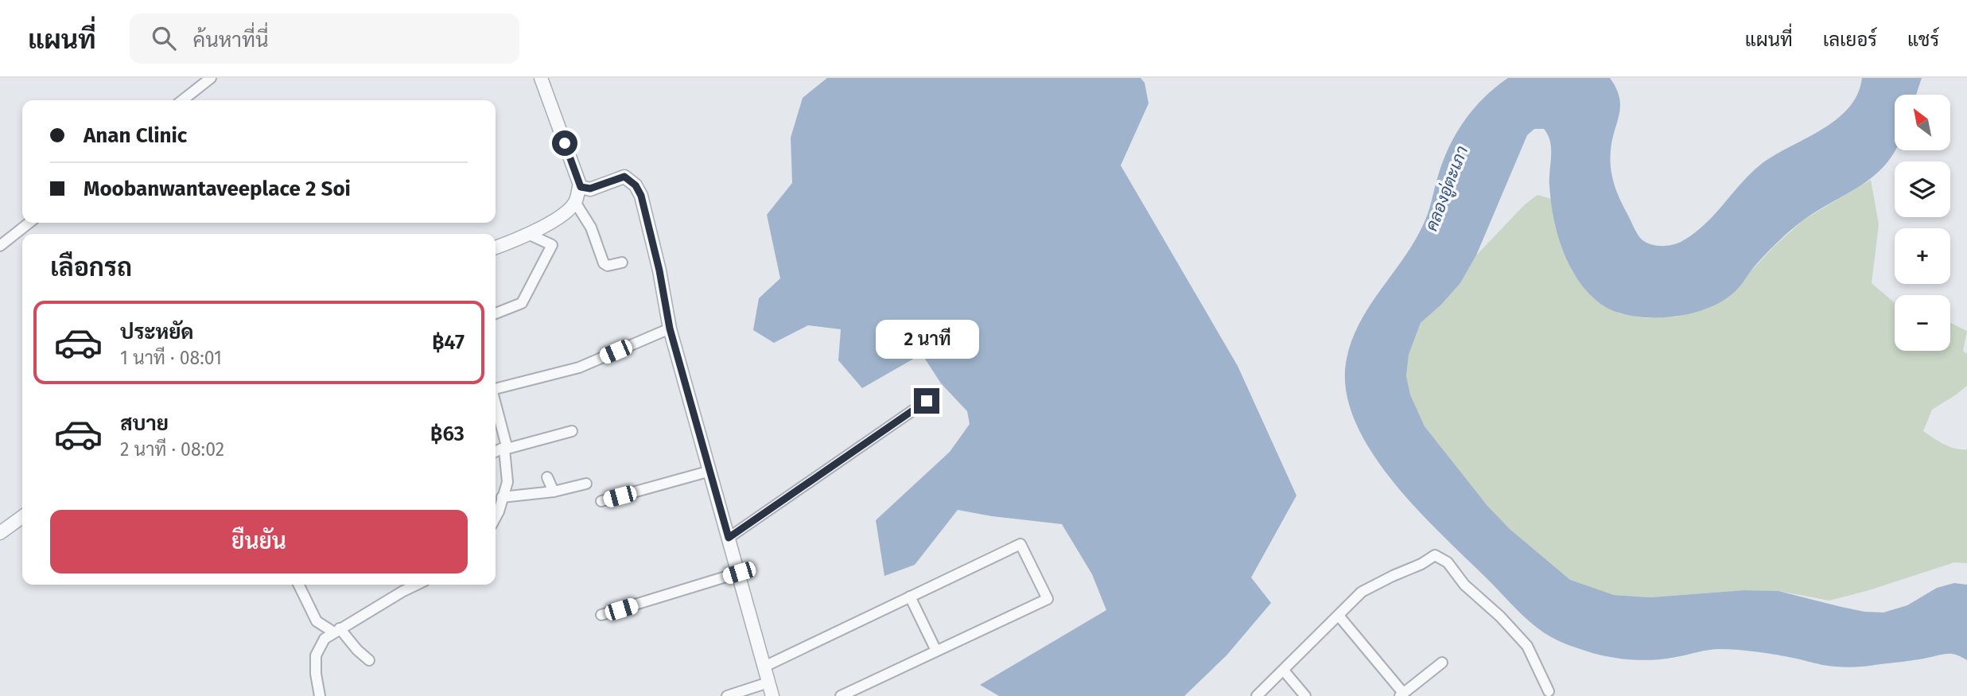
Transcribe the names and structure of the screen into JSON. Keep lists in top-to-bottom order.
{
  "water": ["คลองอู่ตะเภา"],
  "north": "top left",
  "page": {
    "header": "แผนที่",
    "search": "ค้นหาที่นี่",
    "nav": ["แผนที่", "เลเยอร์", "แชร์"],
    "map_buttons": ["+", "−"],
    "banner": ["Anan Clinic", "Moobanwantaveeplace 2 Soi"],
    "heading": "เลือกรถ",
    "list": [
      {
        "name": "ประหยัด",
        "note": "1 นาที · 08:01",
        "value": "฿47"
      },
      {
        "name": "สบาย",
        "note": "2 นาที · 08:02",
        "value": "฿63"
      }
    ],
    "bubble": "2 นาที",
    "buttons": "ยืนยัน"
  }
}
